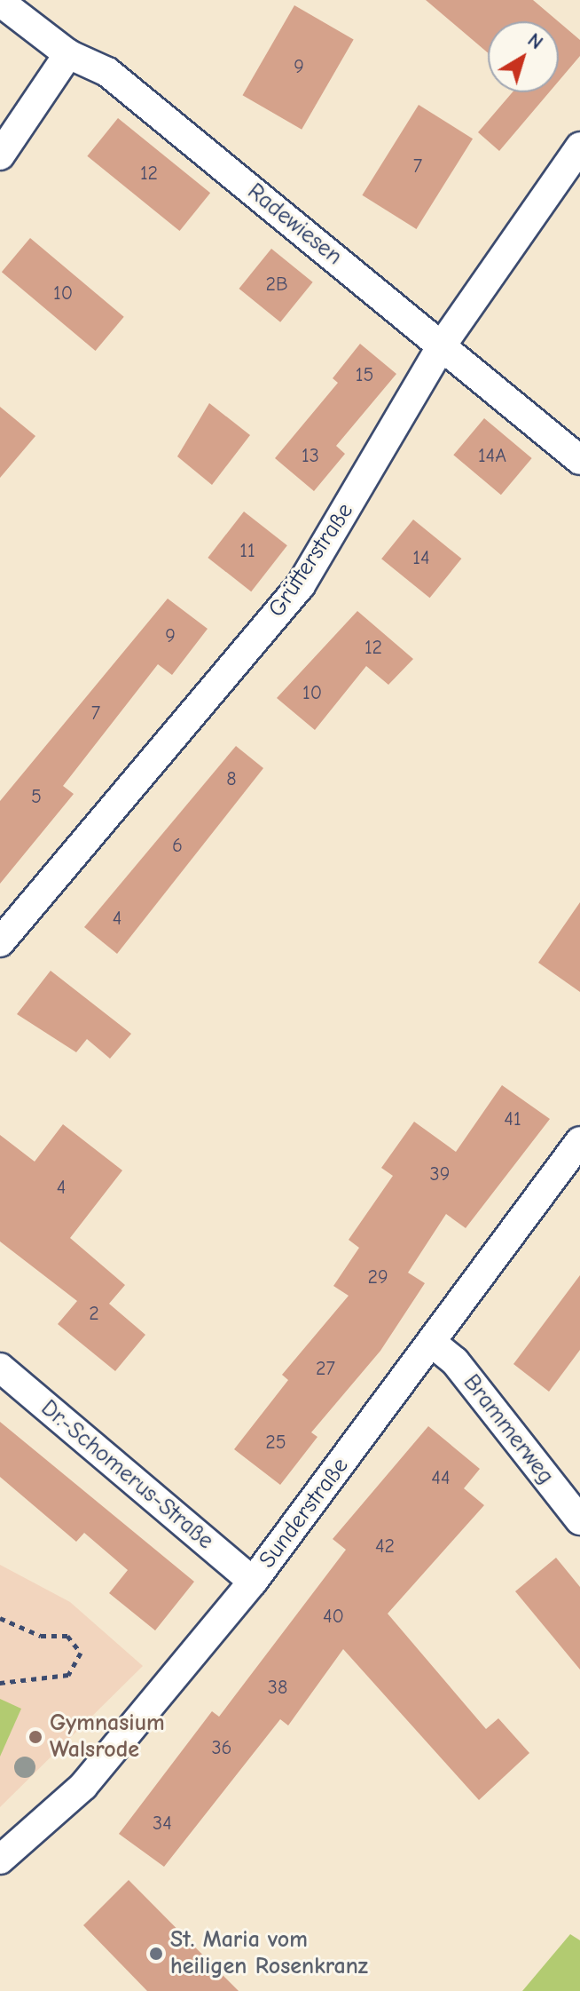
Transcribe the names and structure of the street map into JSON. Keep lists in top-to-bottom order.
{
  "streets": {
    "street": [
      "Radewiesen",
      "Grütterstraße",
      "Brammerweg",
      "Dr.-Schomerus-Straße",
      "Sunderstraße"
    ]
  },
  "crossings": [
    ["Radewiesen", "Grütterstraße"],
    ["Brammerweg", "Sunderstraße"],
    ["Dr.-Schomerus-Straße", "Sunderstraße"]
  ],
  "places": ["Gymnasium Walsrode", "St. Maria vom heiligen Rosenkranz"],
  "house_numbers": [
    "9",
    "7",
    "12",
    "2B",
    "10",
    "15",
    "13",
    "14A",
    "11",
    "14",
    "9",
    "12",
    "10",
    "7",
    "8",
    "5",
    "6",
    "4",
    "41",
    "39",
    "4",
    "29",
    "2",
    "27",
    "25",
    "44",
    "42",
    "40",
    "38",
    "36",
    "34"
  ],
  "north": "top right"
}
